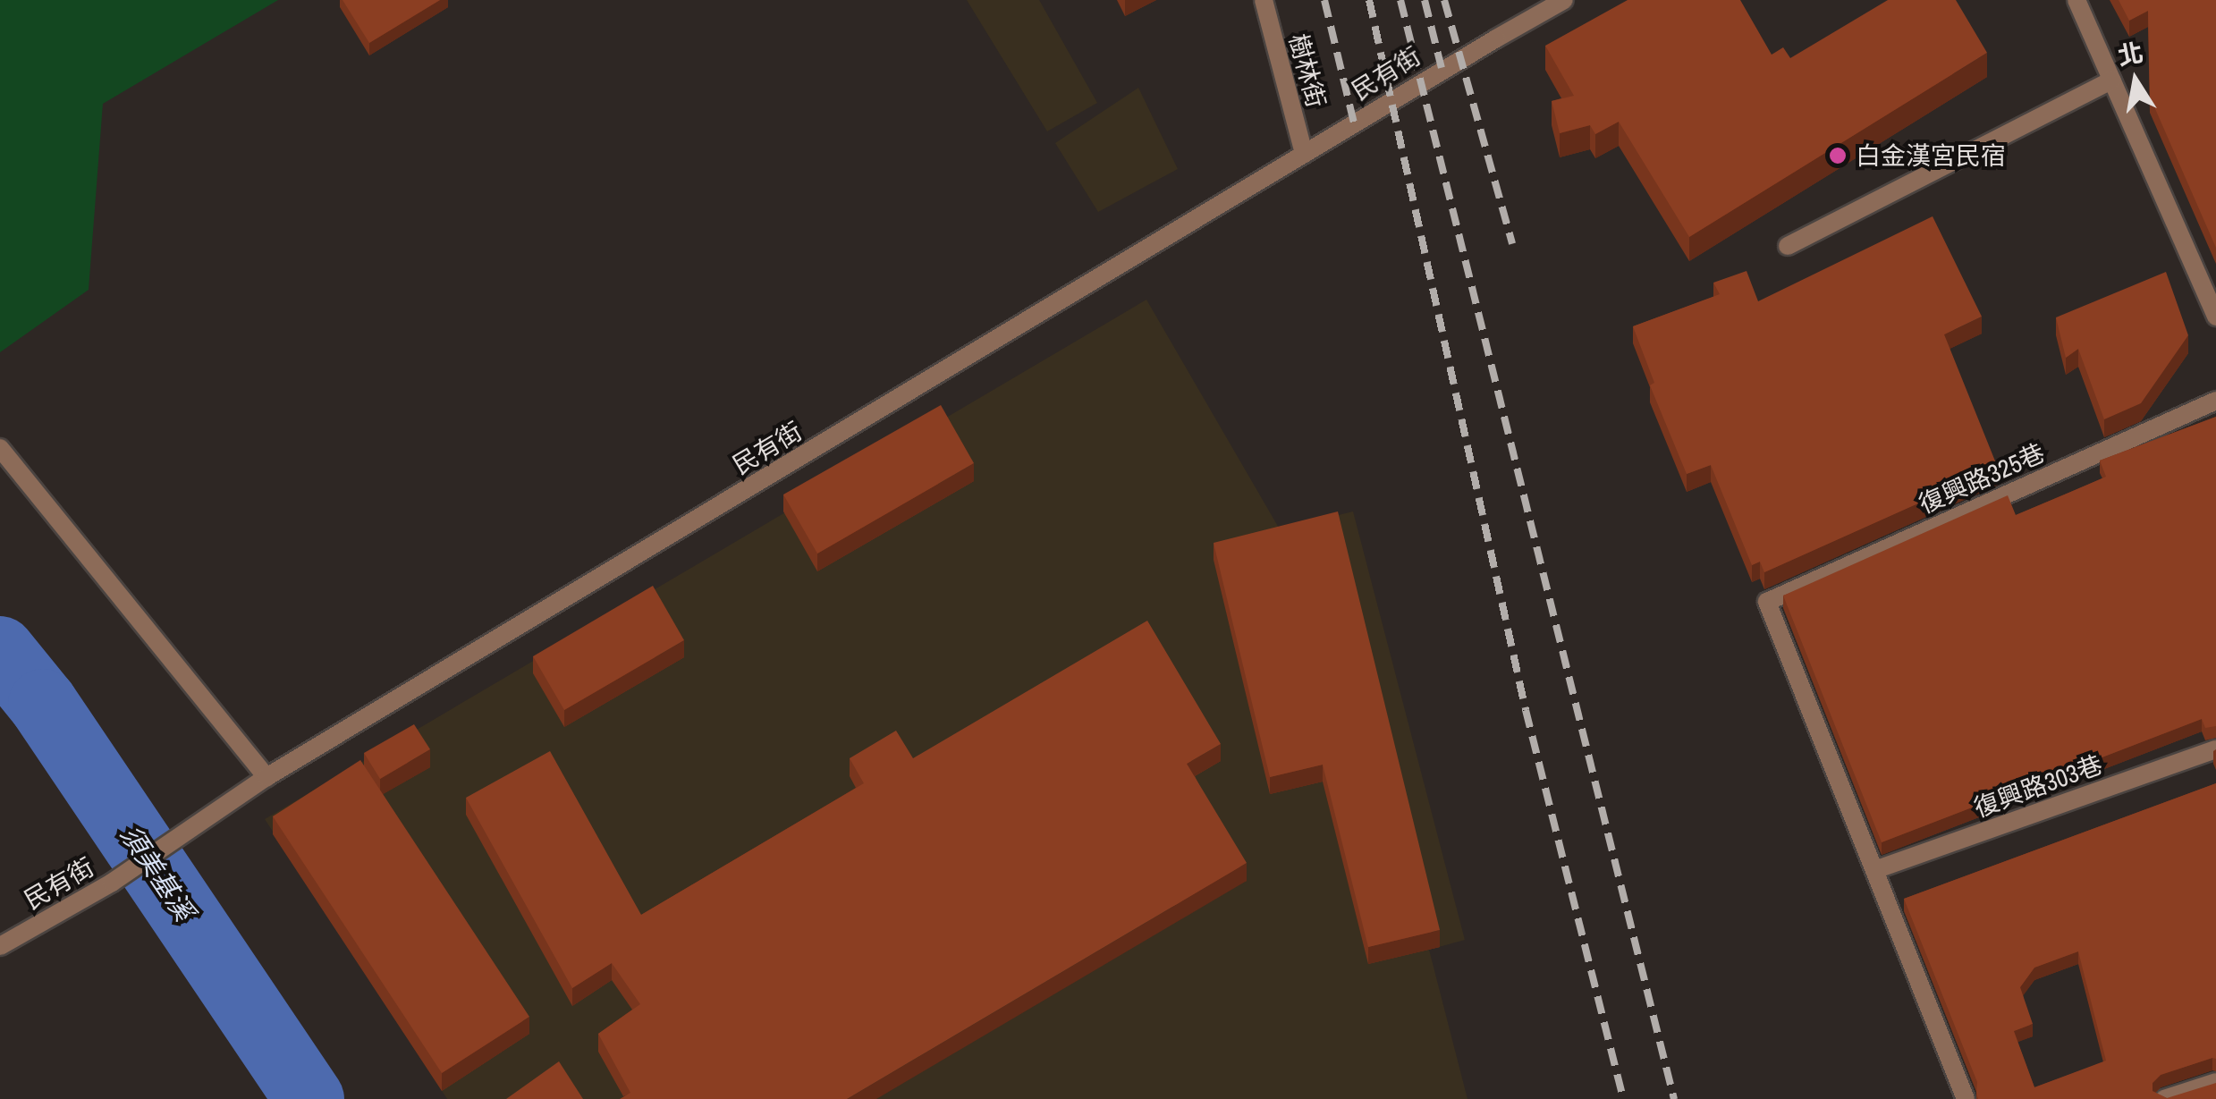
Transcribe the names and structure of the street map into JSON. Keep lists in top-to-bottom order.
{
  "streets": {
    "street": [
      "樹林街",
      "民有街",
      "復興路325巷",
      "復興路303巷"
    ]
  },
  "crossings": [
    ["樹林街", "民有街"],
    ["復興路325巷", "復興路303巷"]
  ],
  "water": ["須美基溪"],
  "places": ["白金漢宮民宿"],
  "north": "top"
}
